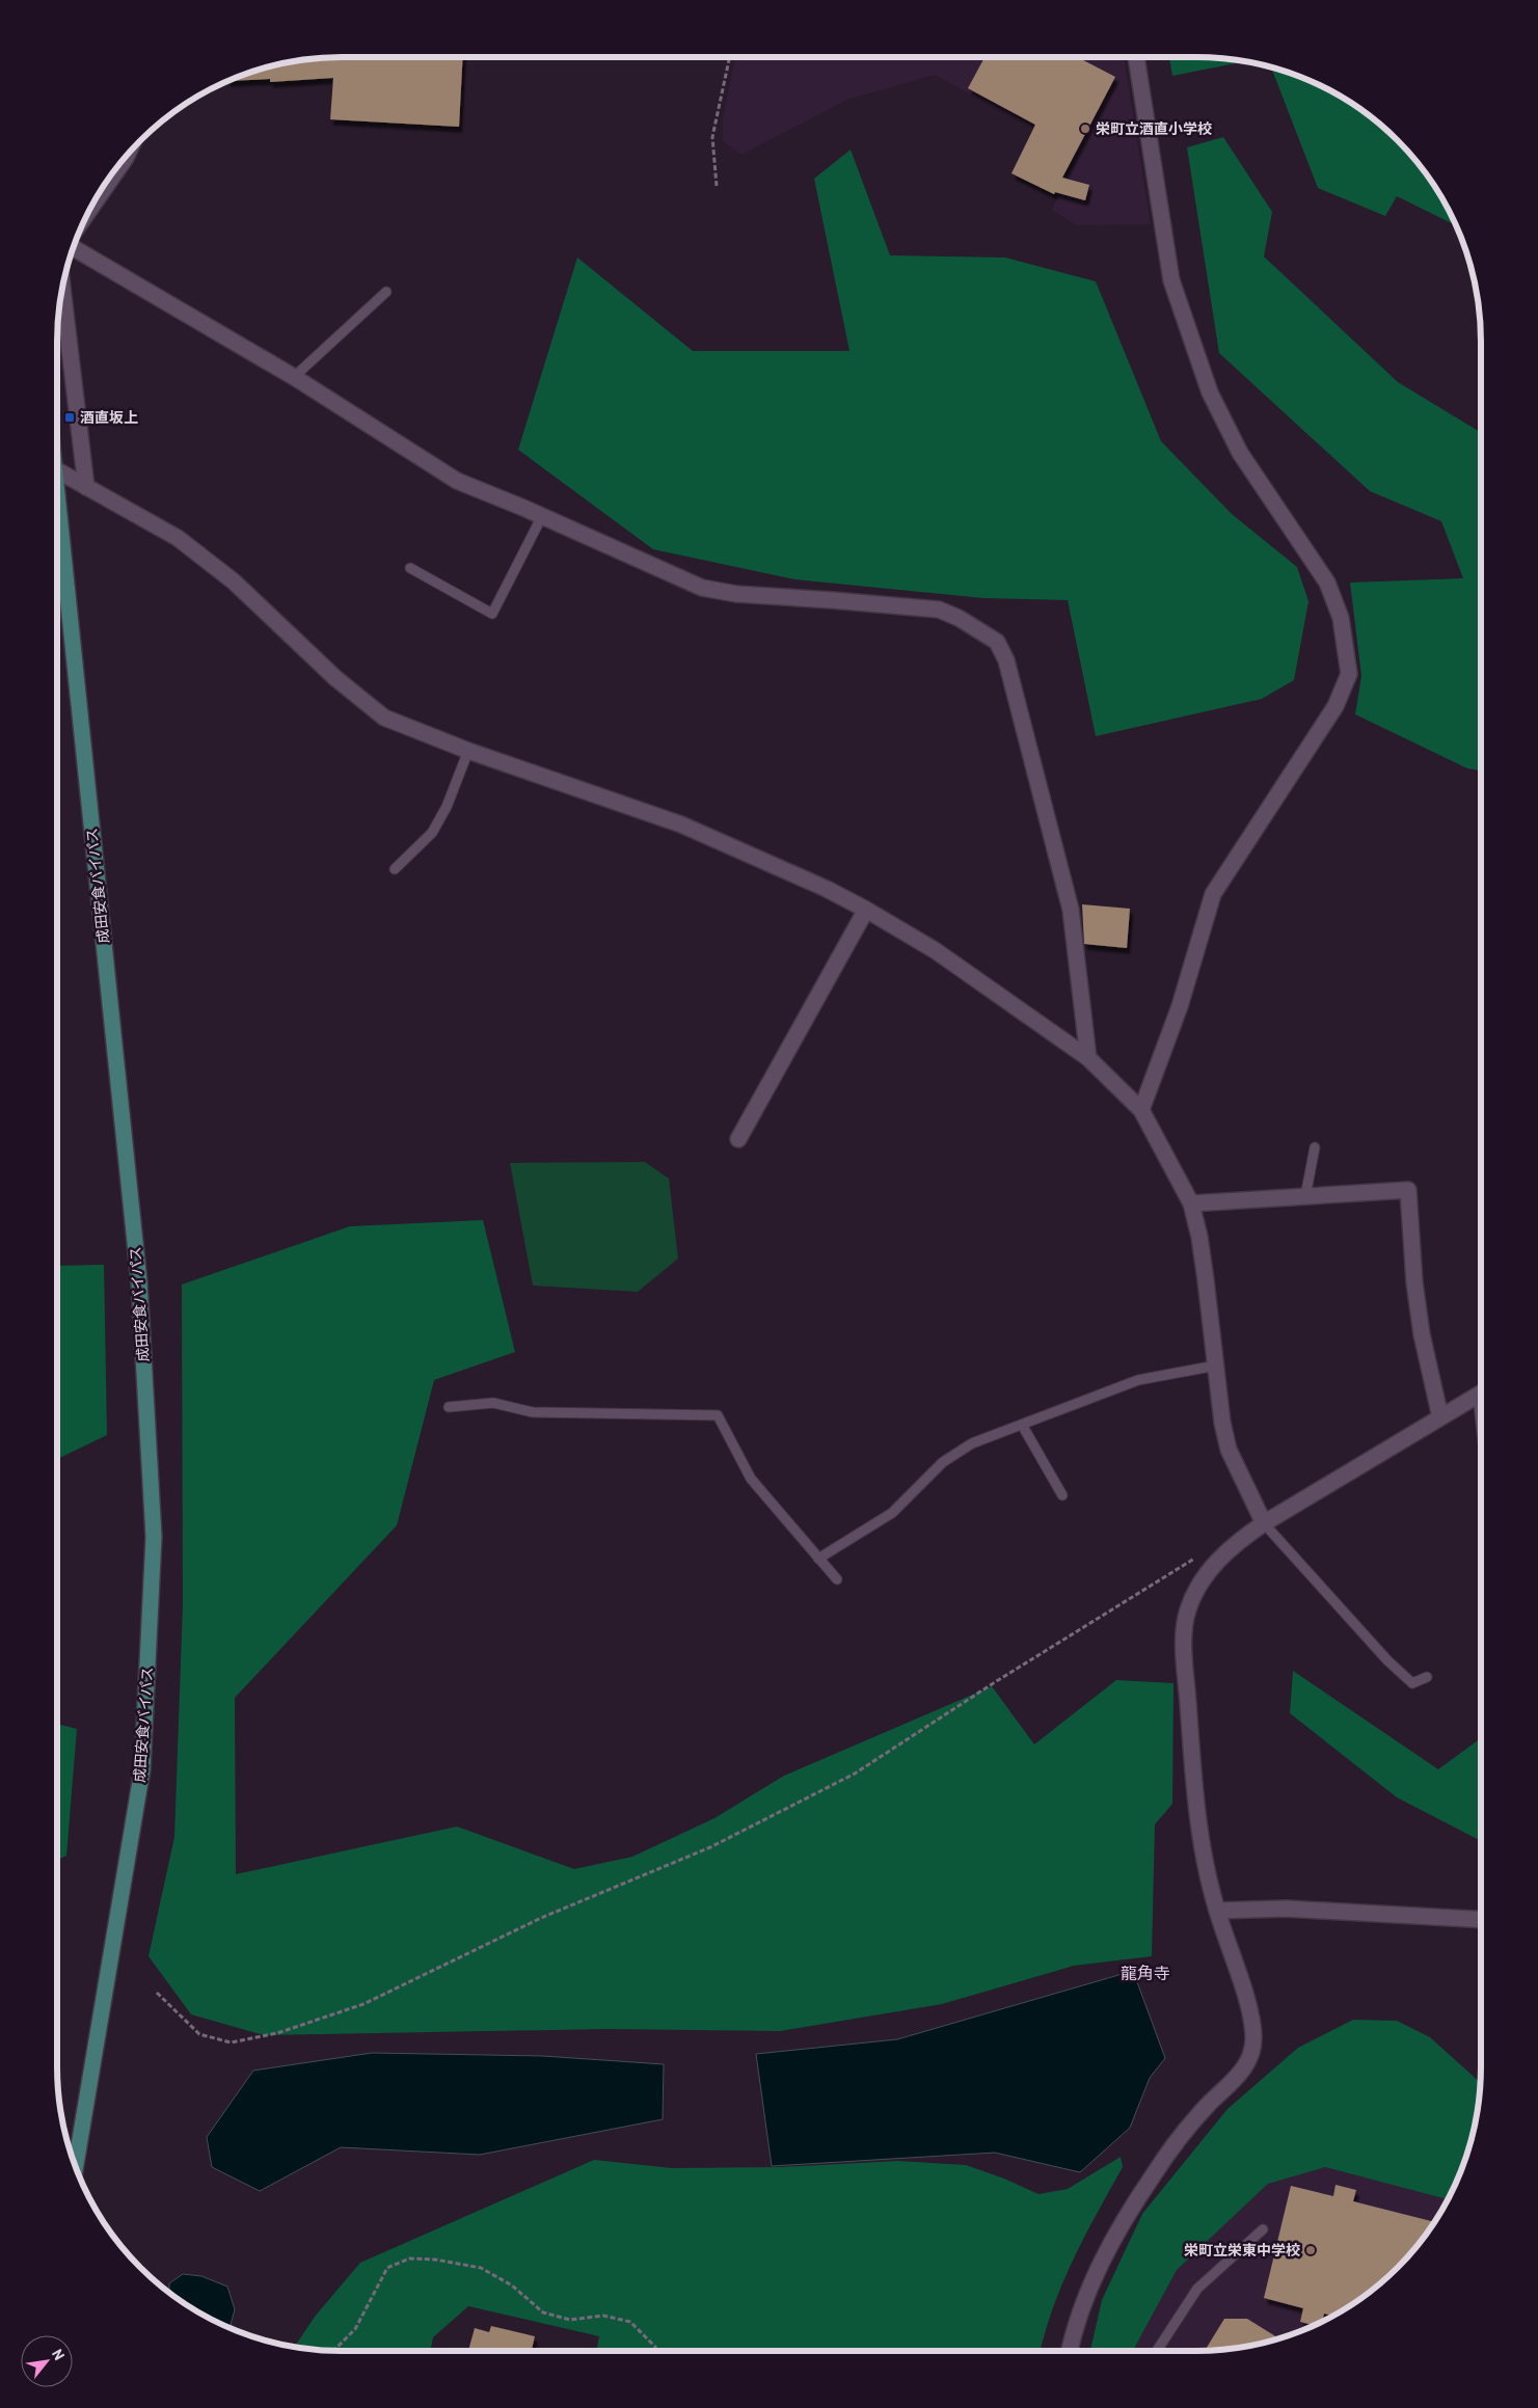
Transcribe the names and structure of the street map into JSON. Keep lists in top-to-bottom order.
{
  "streets": {
    "main road": ["成田安食バイパス"]
  },
  "districts": ["龍角寺"],
  "places": {
    "other": ["栄町立酒直小学校", "栄町立栄東中学校"],
    "transit": ["酒直坂上"]
  },
  "north": "top right"
}
